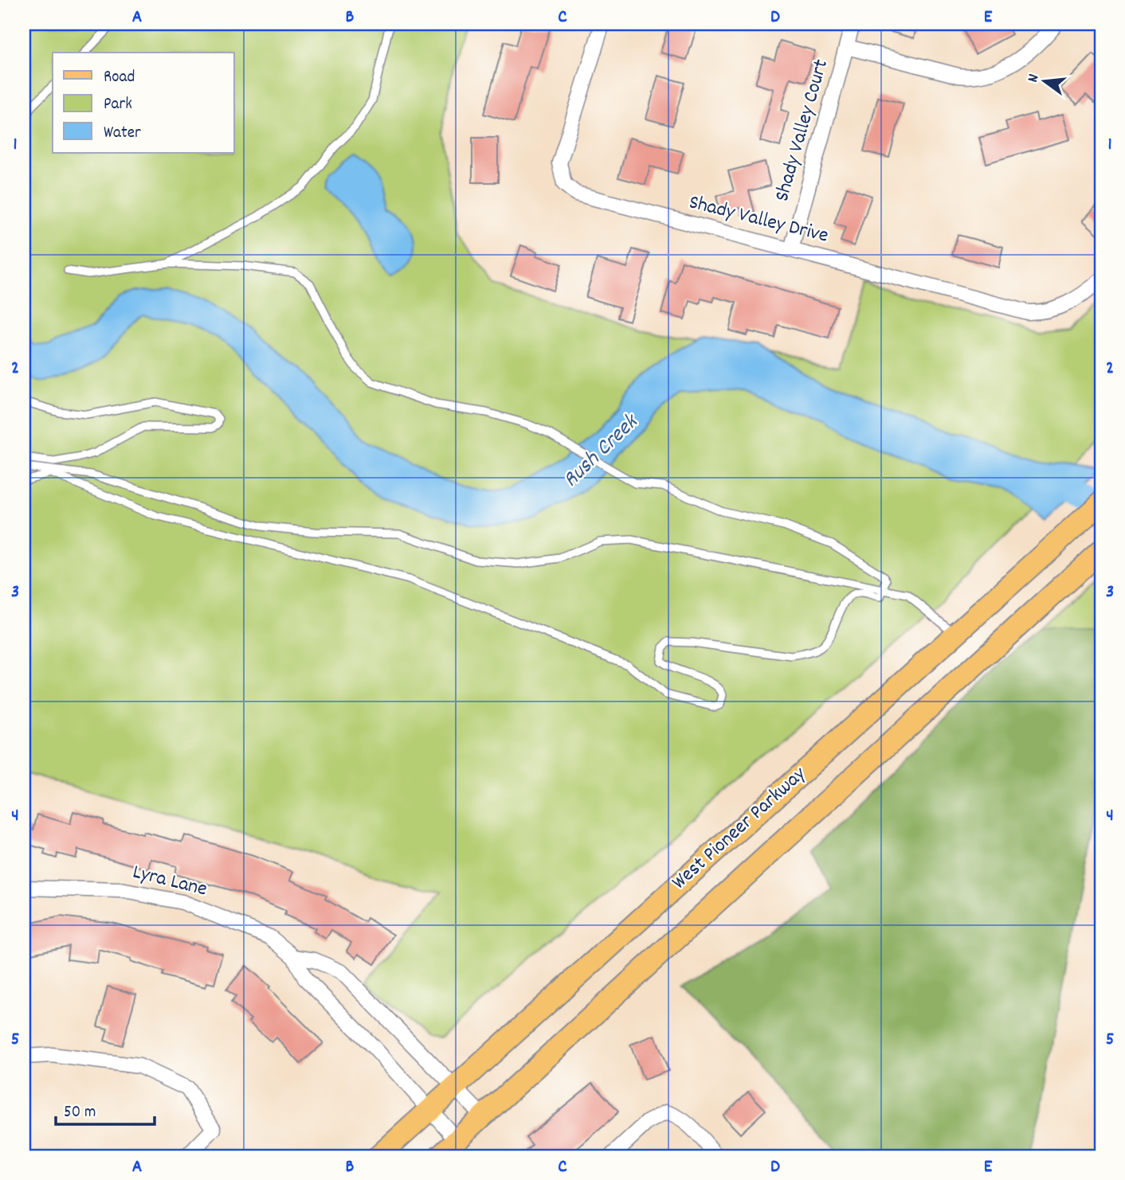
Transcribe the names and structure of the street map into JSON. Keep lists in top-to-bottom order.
{
  "streets": {
    "main road": ["West Pioneer Parkway"],
    "street": ["Shady Valley Court", "Shady Valley Drive", "Lyra Lane"]
  },
  "crossings": [
    ["Shady Valley Court", "Shady Valley Drive"],
    ["West Pioneer Parkway", "Lyra Lane"]
  ],
  "water": ["Rush Creek"],
  "legend": ["Road", "Park", "Water"],
  "scale_bar": "50 m",
  "north": "left",
  "grid": {
    "columns": [
      "A",
      "B",
      "C",
      "D",
      "E"
    ],
    "rows": [
      "1",
      "2",
      "3",
      "4",
      "5"
    ]
  }
}
